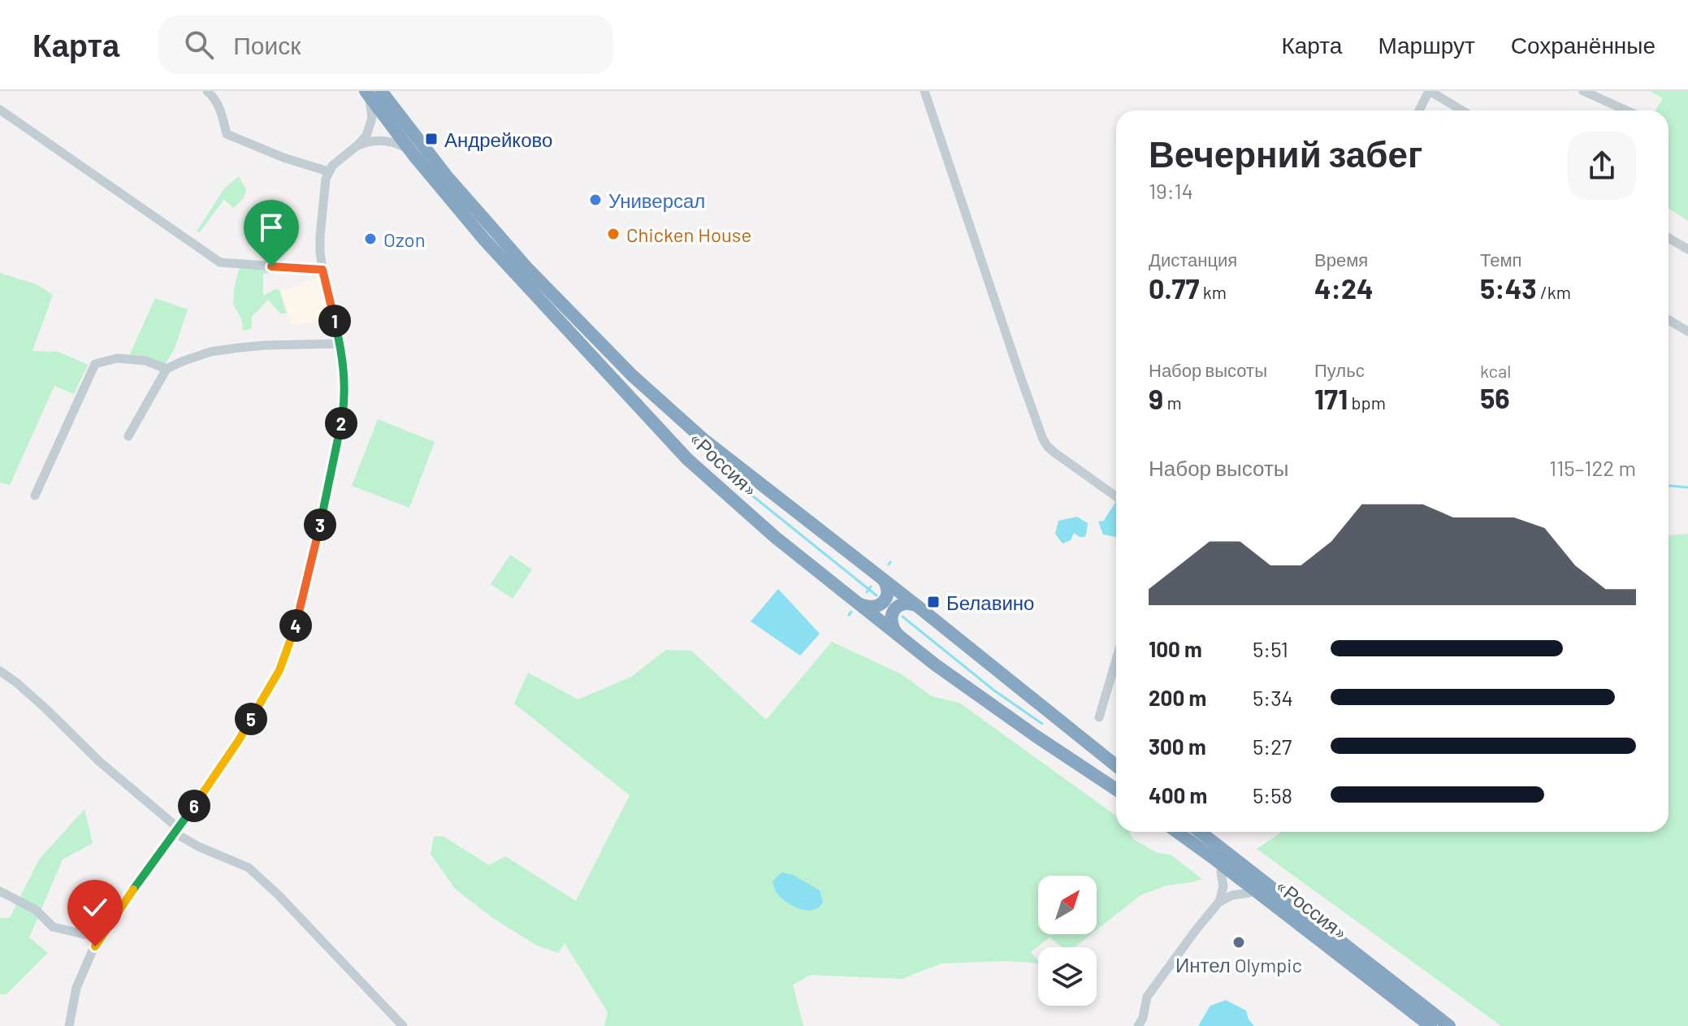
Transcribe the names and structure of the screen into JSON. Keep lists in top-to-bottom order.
{
  "streets": {
    "highway": ["«Россия»"]
  },
  "places": {
    "transit": ["Андрейково", "Белавино"],
    "other": [
      "Универсал",
      "Chicken House",
      "Ozon",
      "Интел Olympic"
    ]
  },
  "north": "top right",
  "page": {
    "header": "Карта",
    "search": "Поиск",
    "nav": ["Карта", "Маршрут", "Сохранённые"],
    "heading": ["Вечерний забег", "19:14"],
    "stats": [
      ["Дистанция", "0.77 km"],
      ["Время", "4:24"],
      ["Темп", "5:43 /km"],
      ["Набор высоты", "9 m"],
      ["Пульс", "171 bpm"],
      ["kcal", "56"]
    ],
    "pins": [
      "1",
      "2",
      "3",
      "4",
      "5",
      "6"
    ],
    "chart": ["Набор высоты", "115–122 m"],
    "list": [
      {
        "name": "100 m",
        "note": "5:51"
      },
      {
        "name": "200 m",
        "note": "5:34"
      },
      {
        "name": "300 m",
        "note": "5:27"
      },
      {
        "name": "400 m",
        "note": "5:58"
      }
    ]
  }
}
